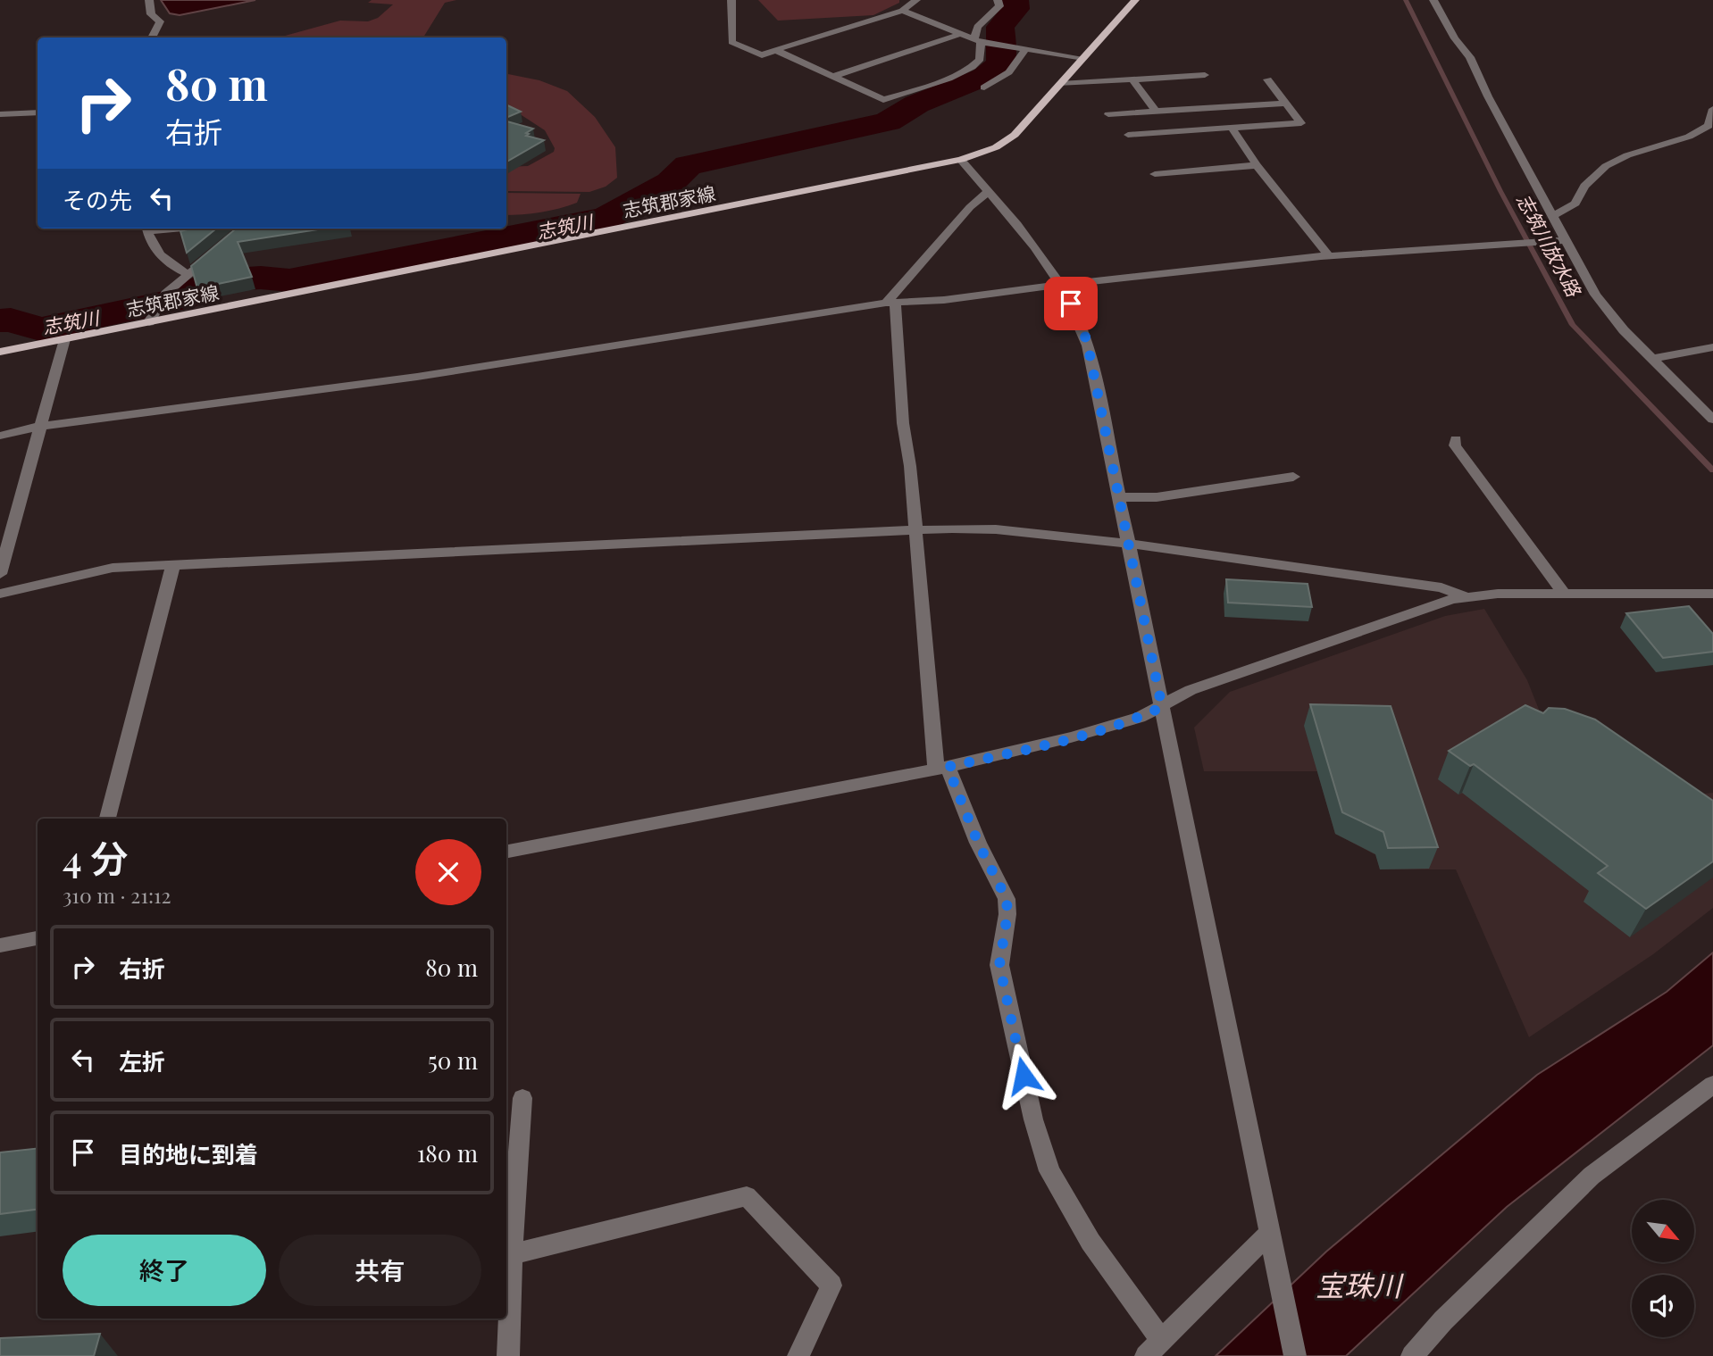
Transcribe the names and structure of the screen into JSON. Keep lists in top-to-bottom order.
{
  "streets": {
    "main road": ["志筑郡家線"]
  },
  "water": ["志筑川", "志筑川放水路", "宝珠川"],
  "north": "bottom right",
  "page": {
    "turn": ["80 m", "右折"],
    "then": "その先",
    "heading": ["4 分", "310 m · 21:12"],
    "list": [
      {
        "name": "右折",
        "value": "80 m"
      },
      {
        "name": "左折",
        "value": "50 m"
      },
      {
        "name": "目的地に到着",
        "value": "180 m"
      }
    ],
    "buttons": ["終了", "共有"]
  }
}
